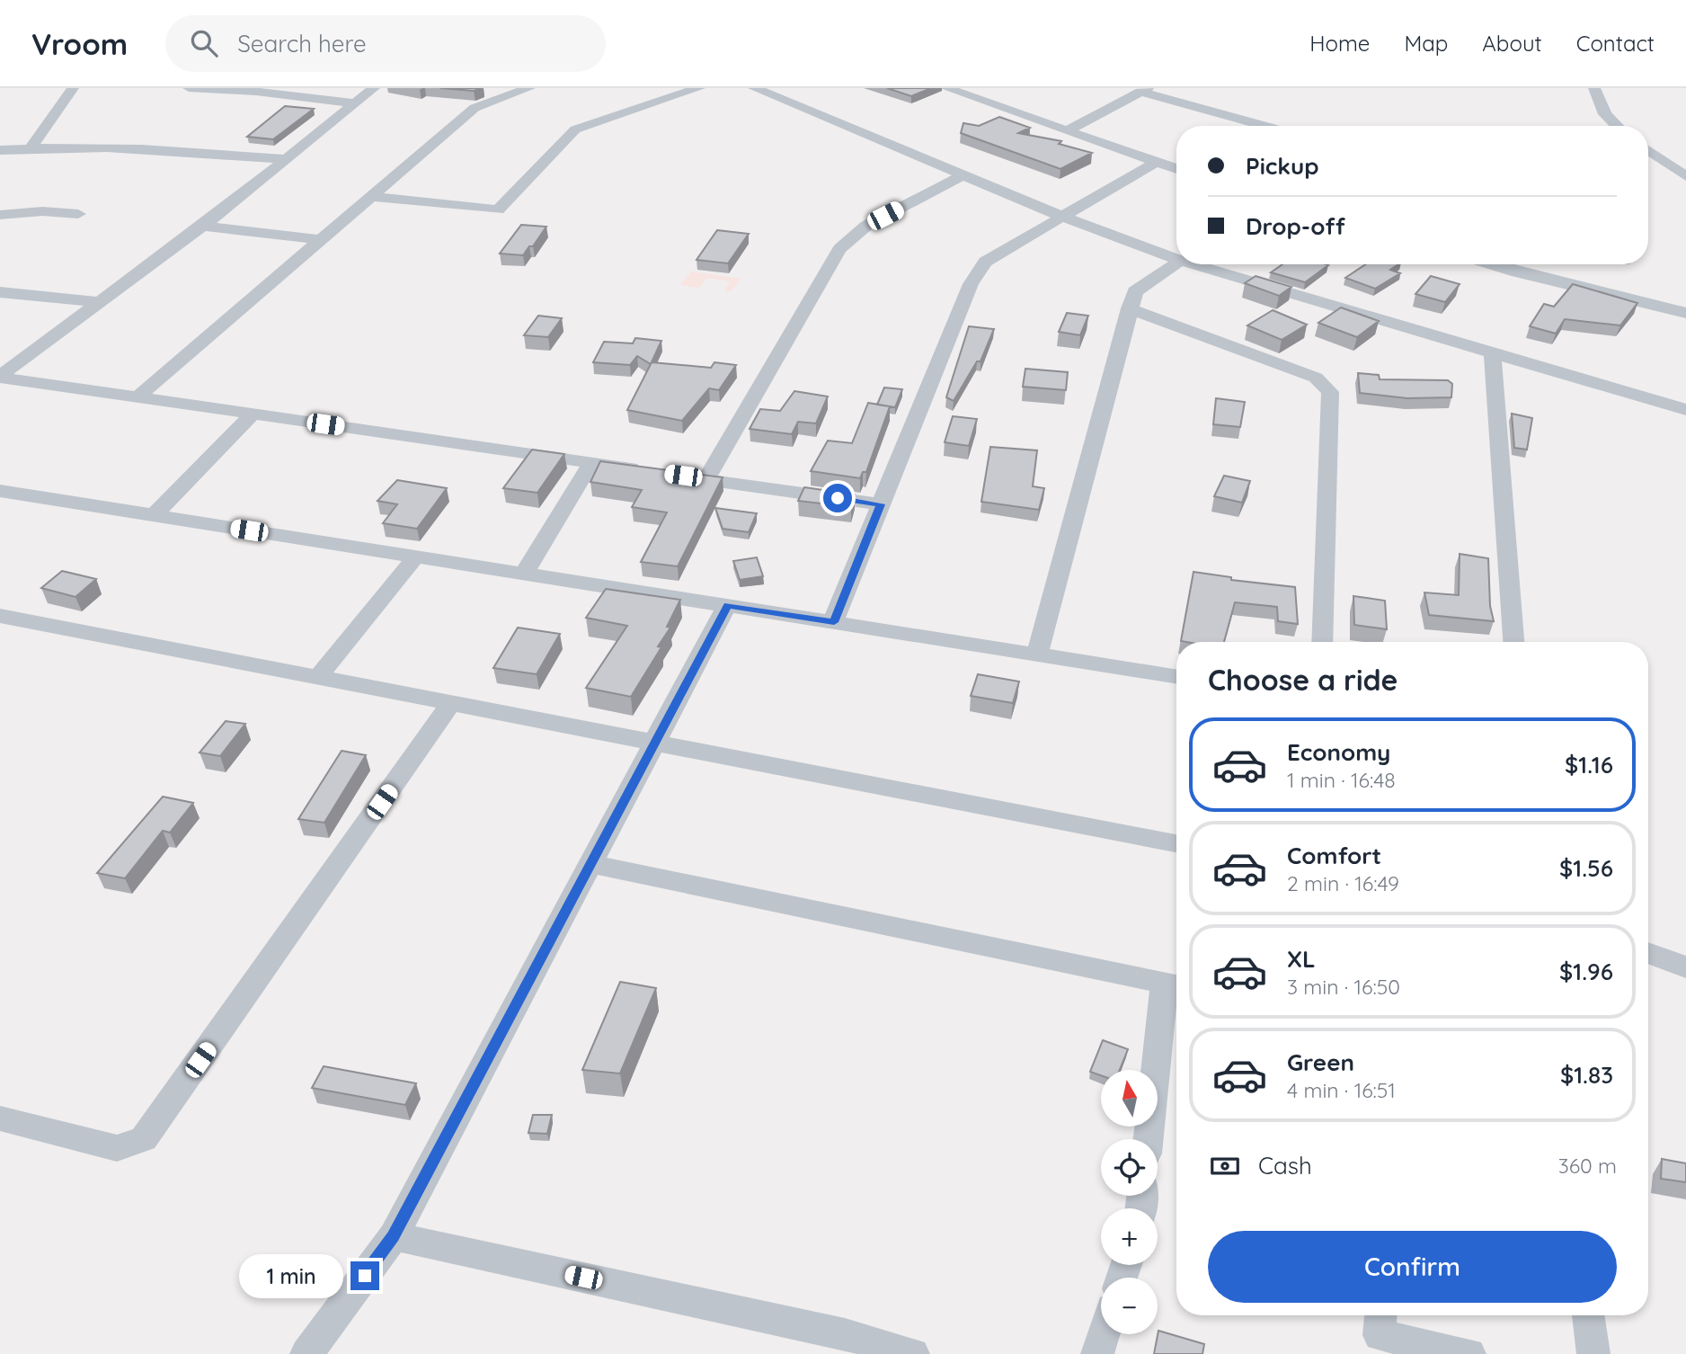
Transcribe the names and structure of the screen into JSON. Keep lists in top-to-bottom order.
{
  "north": "top",
  "page": {
    "header": "Vroom",
    "search": "Search here",
    "nav": [
      "Home",
      "Map",
      "About",
      "Contact"
    ],
    "banner": ["Pickup", "Drop-off"],
    "heading": "Choose a ride",
    "list": [
      {
        "name": "Economy",
        "note": "1 min · 16:48",
        "value": "$1.16"
      },
      {
        "name": "Comfort",
        "note": "2 min · 16:49",
        "value": "$1.56"
      },
      {
        "name": "XL",
        "note": "3 min · 16:50",
        "value": "$1.96"
      },
      {
        "name": "Green",
        "note": "4 min · 16:51",
        "value": "$1.83"
      }
    ],
    "map_buttons": ["+", "−"],
    "pay": ["Cash", "360 m"],
    "buttons": "Confirm",
    "bubble": "1 min"
  }
}
